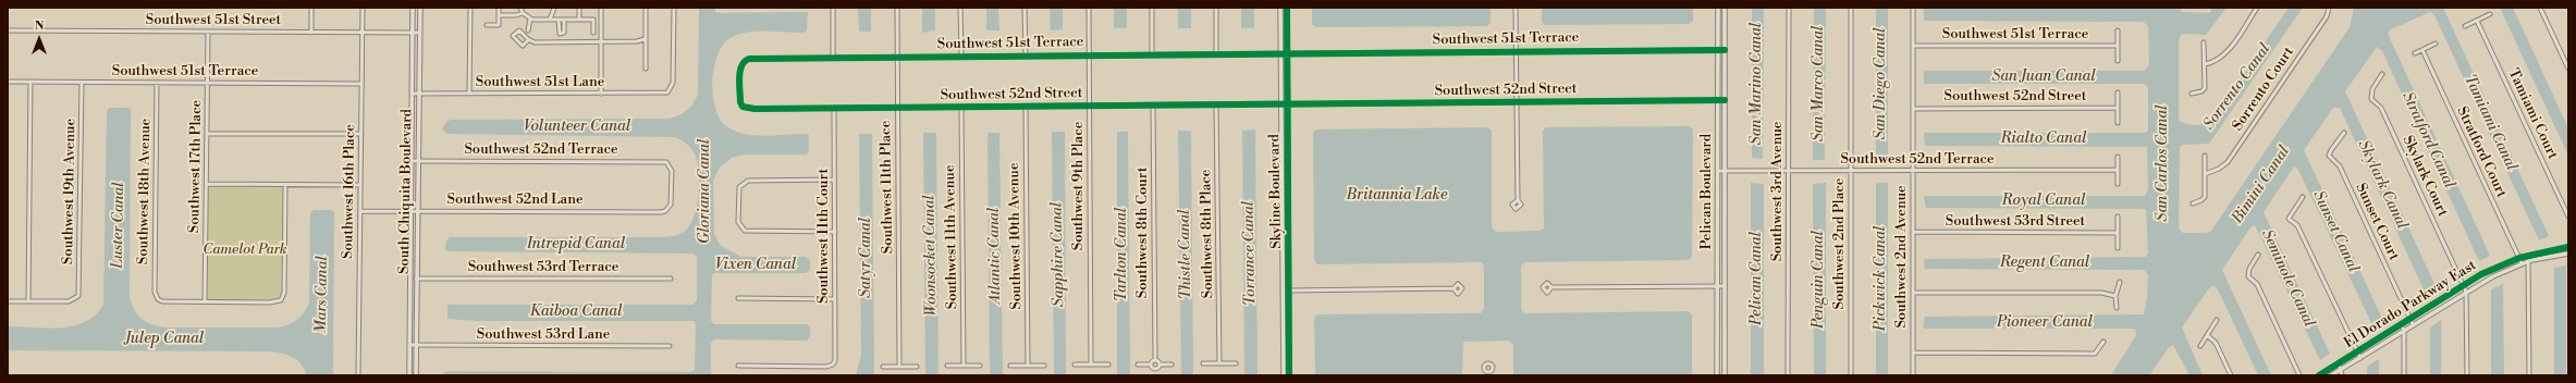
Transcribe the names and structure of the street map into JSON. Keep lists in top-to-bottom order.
{
  "streets": {
    "street": [
      "Southwest 51st Street",
      "Southwest 51st Terrace",
      "Southwest 51st Lane",
      "Sorrento Court",
      "Southwest 52nd Street",
      "Tamiami Court",
      "Southwest 52nd Terrace",
      "Stratford Court",
      "Southwest 17th Place",
      "Skylark Court",
      "Southwest 9th Place",
      "Southwest 11th Place",
      "Southwest 19th Avenue",
      "Southwest 18th Avenue",
      "Southwest 16th Place",
      "South Chiquita Boulevard",
      "Skyline Boulevard",
      "Pelican Boulevard",
      "Southwest 3rd Avenue",
      "Southwest 52nd Lane",
      "Southwest 53rd Street",
      "Sunset Court",
      "Southwest 8th Court",
      "Southwest 8th Place",
      "Southwest 11th Court",
      "Southwest 10th Avenue",
      "Southwest 11th Avenue",
      "Southwest 2nd Place",
      "Southwest 2nd Avenue",
      "Southwest 53rd Terrace",
      "El Dorado Parkway East",
      "Southwest 53rd Lane"
    ]
  },
  "crossings": [
    ["Southwest 51st Street", "Southwest 17th Place"],
    ["Southwest 51st Street", "Southwest 16th Place"],
    ["Southwest 51st Street", "South Chiquita Boulevard"],
    ["Southwest 51st Terrace", "Southwest 52nd Street"],
    ["Southwest 51st Terrace", "Southwest 17th Place"],
    ["Southwest 51st Terrace", "Southwest 9th Place"],
    ["Southwest 51st Terrace", "Southwest 11th Place"],
    ["Southwest 51st Terrace", "Southwest 19th Avenue"],
    ["Southwest 51st Terrace", "Southwest 18th Avenue"],
    ["Southwest 51st Terrace", "Southwest 16th Place"],
    ["Southwest 51st Terrace", "Skyline Boulevard"],
    ["Southwest 51st Terrace", "Pelican Boulevard"],
    ["Southwest 51st Terrace", "Southwest 2nd Avenue"],
    ["Southwest 51st Lane", "South Chiquita Boulevard"],
    ["Southwest 52nd Street", "Southwest 9th Place"],
    ["Southwest 52nd Street", "Southwest 11th Place"],
    ["Southwest 52nd Street", "Skyline Boulevard"],
    ["Southwest 52nd Street", "Pelican Boulevard"],
    ["Southwest 52nd Street", "Southwest 8th Court"],
    ["Southwest 52nd Street", "Southwest 8th Place"],
    ["Southwest 52nd Street", "Southwest 11th Court"],
    ["Southwest 52nd Street", "Southwest 10th Avenue"],
    ["Southwest 52nd Street", "Southwest 11th Avenue"],
    ["Southwest 52nd Street", "Southwest 2nd Avenue"],
    ["Southwest 52nd Terrace", "South Chiquita Boulevard"],
    ["Southwest 52nd Terrace", "Pelican Boulevard"],
    ["Southwest 52nd Terrace", "Southwest 3rd Avenue"],
    ["Southwest 52nd Terrace", "Southwest 52nd Lane"],
    ["Southwest 52nd Terrace", "Southwest 2nd Place"],
    ["Southwest 52nd Terrace", "Southwest 2nd Avenue"],
    ["Stratford Court", "El Dorado Parkway East"],
    ["Southwest 17th Place", "Southwest 18th Avenue"],
    ["Skylark Court", "El Dorado Parkway East"],
    ["Southwest 16th Place", "Southwest 52nd Lane"],
    ["South Chiquita Boulevard", "Southwest 52nd Lane"],
    ["South Chiquita Boulevard", "Southwest 53rd Terrace"],
    ["South Chiquita Boulevard", "Southwest 53rd Lane"],
    ["Southwest 53rd Street", "Southwest 2nd Avenue"],
    ["Sunset Court", "El Dorado Parkway East"]
  ],
  "water": [
    "San Juan Canal",
    "San Marino Canal",
    "San Marco Canal",
    "San Diego Canal",
    "Sorrento Canal",
    "Tamiami Canal",
    "Volunteer Canal",
    "Rialto Canal",
    "Stratford Canal",
    "San Carlos Canal",
    "Bimini Canal",
    "Skylark Canal",
    "Gloriana Canal",
    "Britannia Lake",
    "Royal Canal",
    "Luster Canal",
    "Sunset Canal",
    "Intrepid Canal",
    "Torrance Canal",
    "Sapphire Canal",
    "Tarlton Canal",
    "Thistle Canal",
    "Woonsocket Canal",
    "Atlantic Canal",
    "Satyr Canal",
    "Regent Canal",
    "Vixen Canal",
    "Pelican Canal",
    "Pickwick Canal",
    "Seminole Canal",
    "Penguin Canal",
    "Mars Canal",
    "Kaiboa Canal",
    "Pioneer Canal",
    "Julep Canal"
  ],
  "parks": ["Camelot Park"],
  "north": "top"
}
